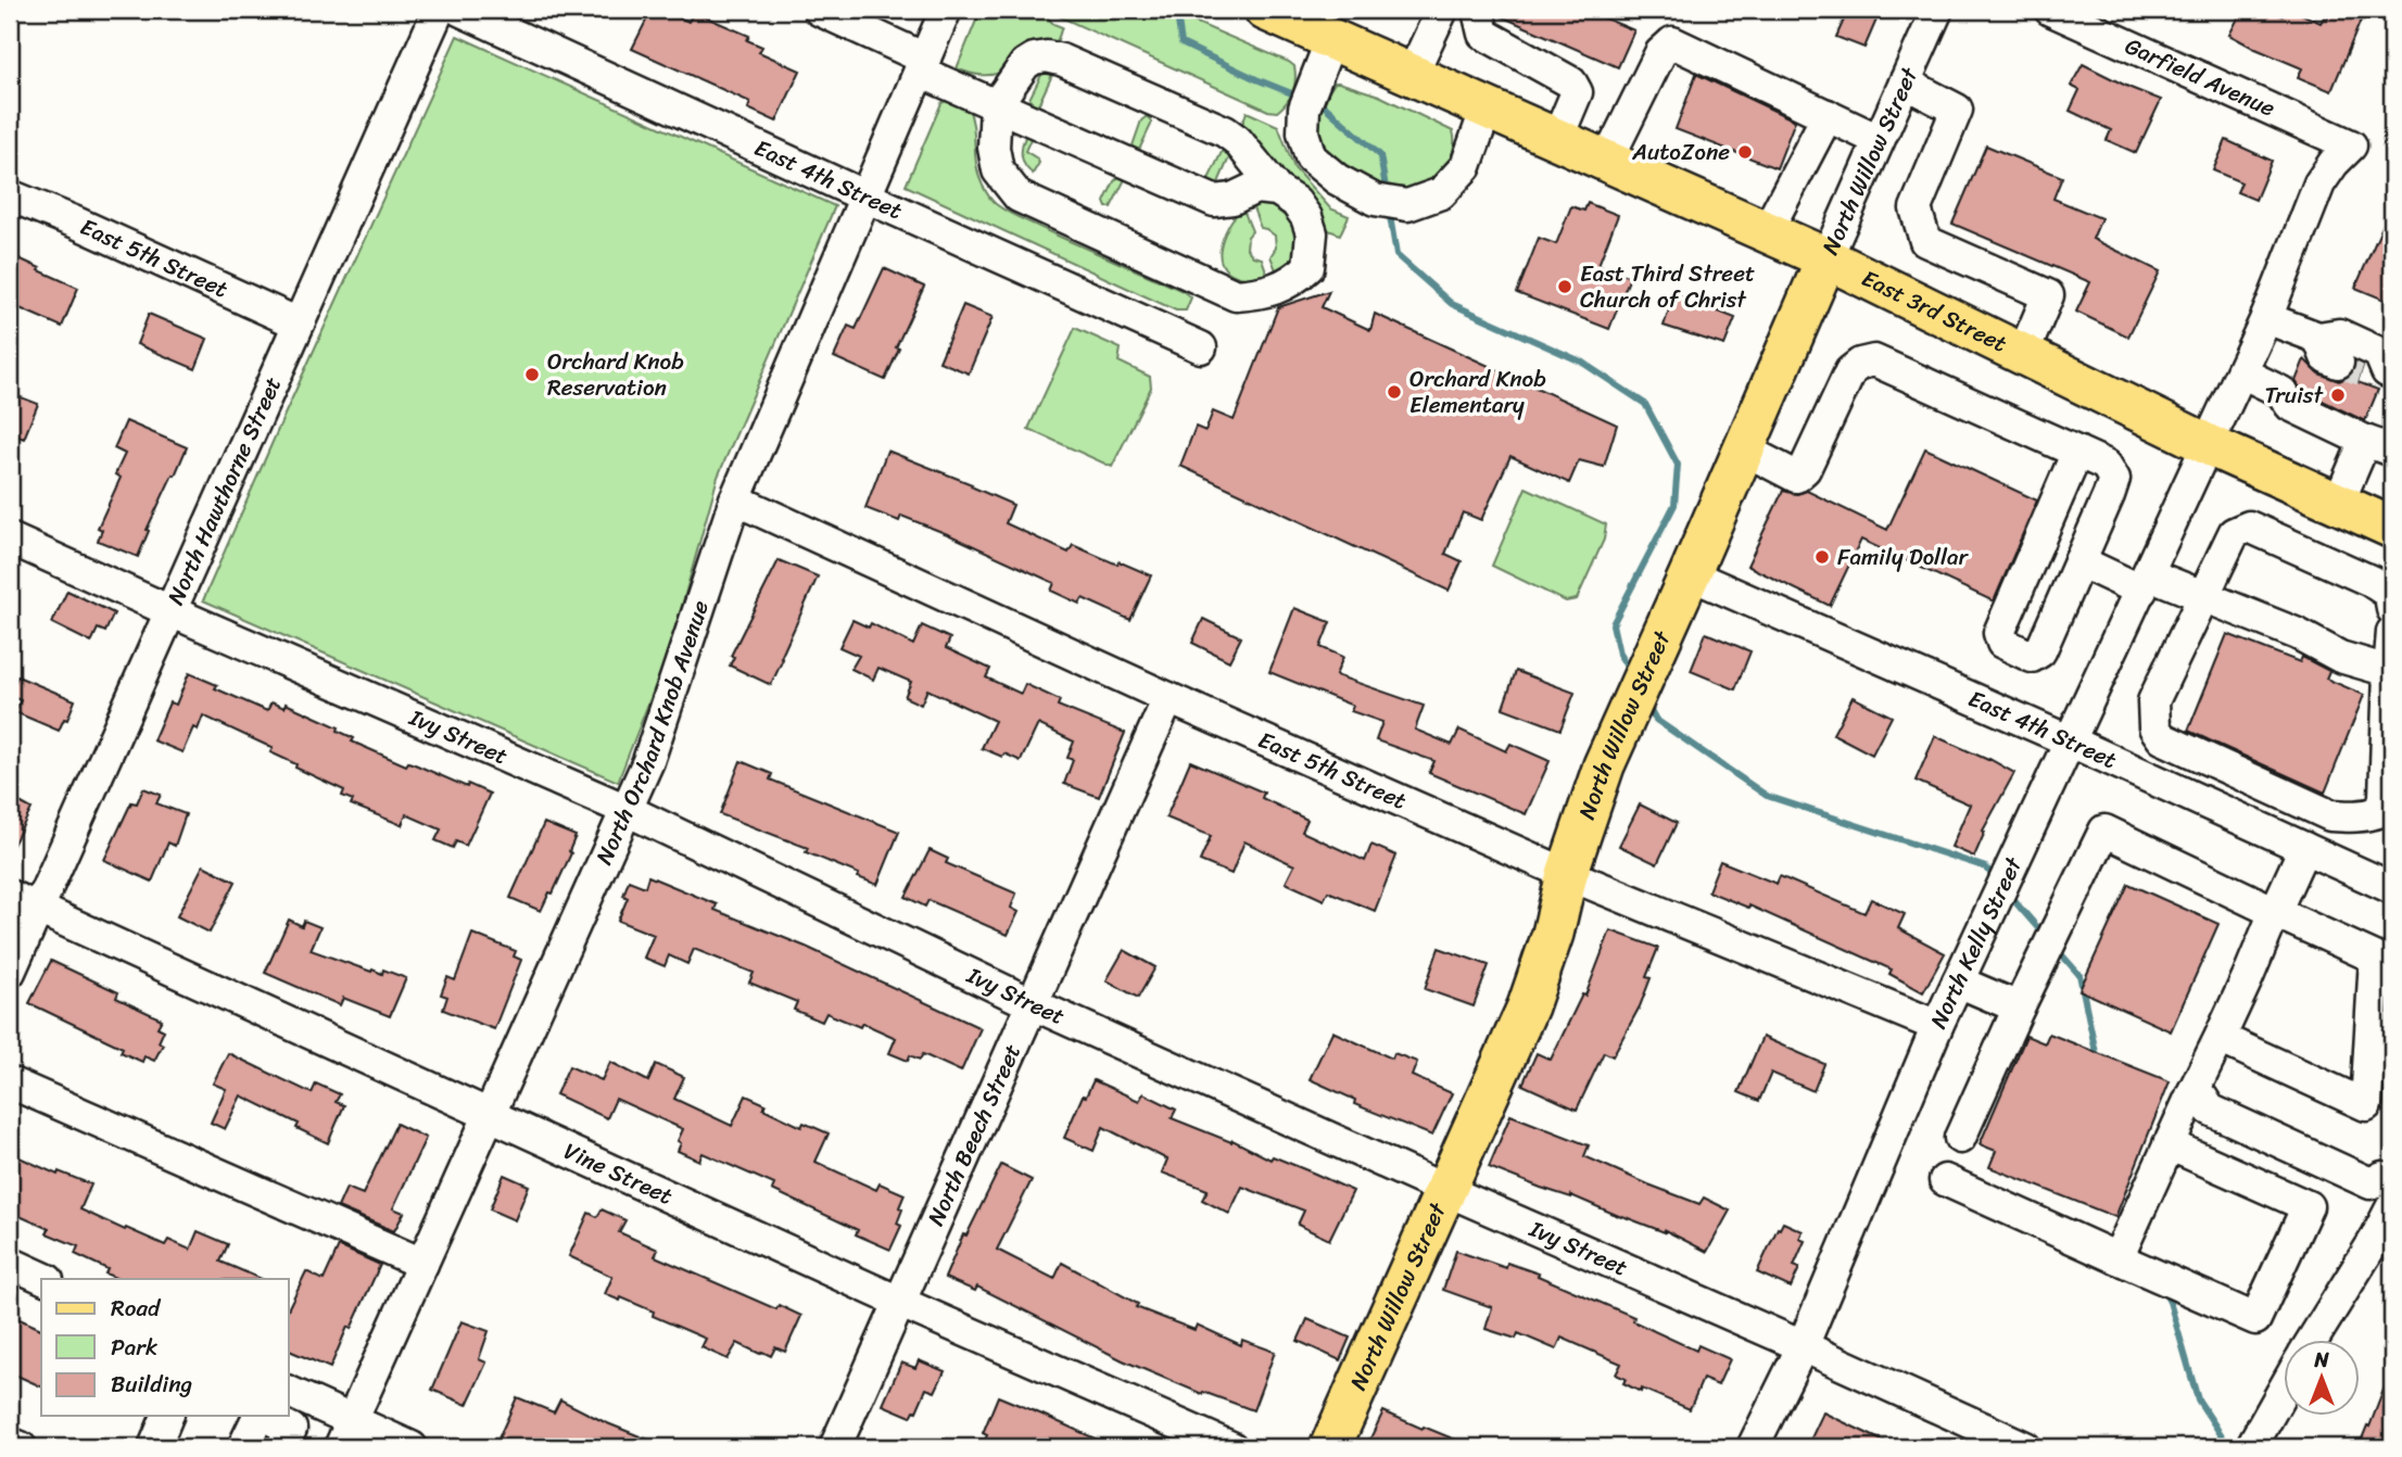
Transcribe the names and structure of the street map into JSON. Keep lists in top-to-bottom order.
{
  "streets": {
    "main road": ["North Willow Street", "East 3rd Street"],
    "street": [
      "Garfield Avenue",
      "East 4th Street",
      "East 5th Street",
      "North Hawthorne Street",
      "North Orchard Knob Avenue",
      "Ivy Street",
      "North Kelly Street",
      "North Beech Street",
      "Vine Street"
    ]
  },
  "crossings": [
    ["Garfield Avenue", "North Kelly Street"],
    ["North Willow Street", "East 4th Street"],
    ["North Willow Street", "East 5th Street"],
    ["North Willow Street", "East 3rd Street"],
    ["North Willow Street", "Ivy Street"],
    ["East 4th Street", "North Orchard Knob Avenue"],
    ["East 4th Street", "North Kelly Street"],
    ["East 5th Street", "North Hawthorne Street"],
    ["East 5th Street", "North Orchard Knob Avenue"],
    ["East 5th Street", "North Kelly Street"],
    ["East 5th Street", "North Beech Street"],
    ["East 3rd Street", "North Kelly Street"],
    ["North Hawthorne Street", "Ivy Street"],
    ["North Hawthorne Street", "Vine Street"],
    ["North Orchard Knob Avenue", "Ivy Street"],
    ["North Orchard Knob Avenue", "Vine Street"],
    ["Ivy Street", "North Kelly Street"],
    ["Ivy Street", "North Beech Street"],
    ["North Beech Street", "Vine Street"]
  ],
  "places": [
    "AutoZone",
    "East Third Street Church of Christ",
    "Orchard Knob Reservation",
    "Orchard Knob Elementary",
    "Truist",
    "Family Dollar"
  ],
  "legend": ["Road", "Park", "Building"],
  "north": "top"
}
